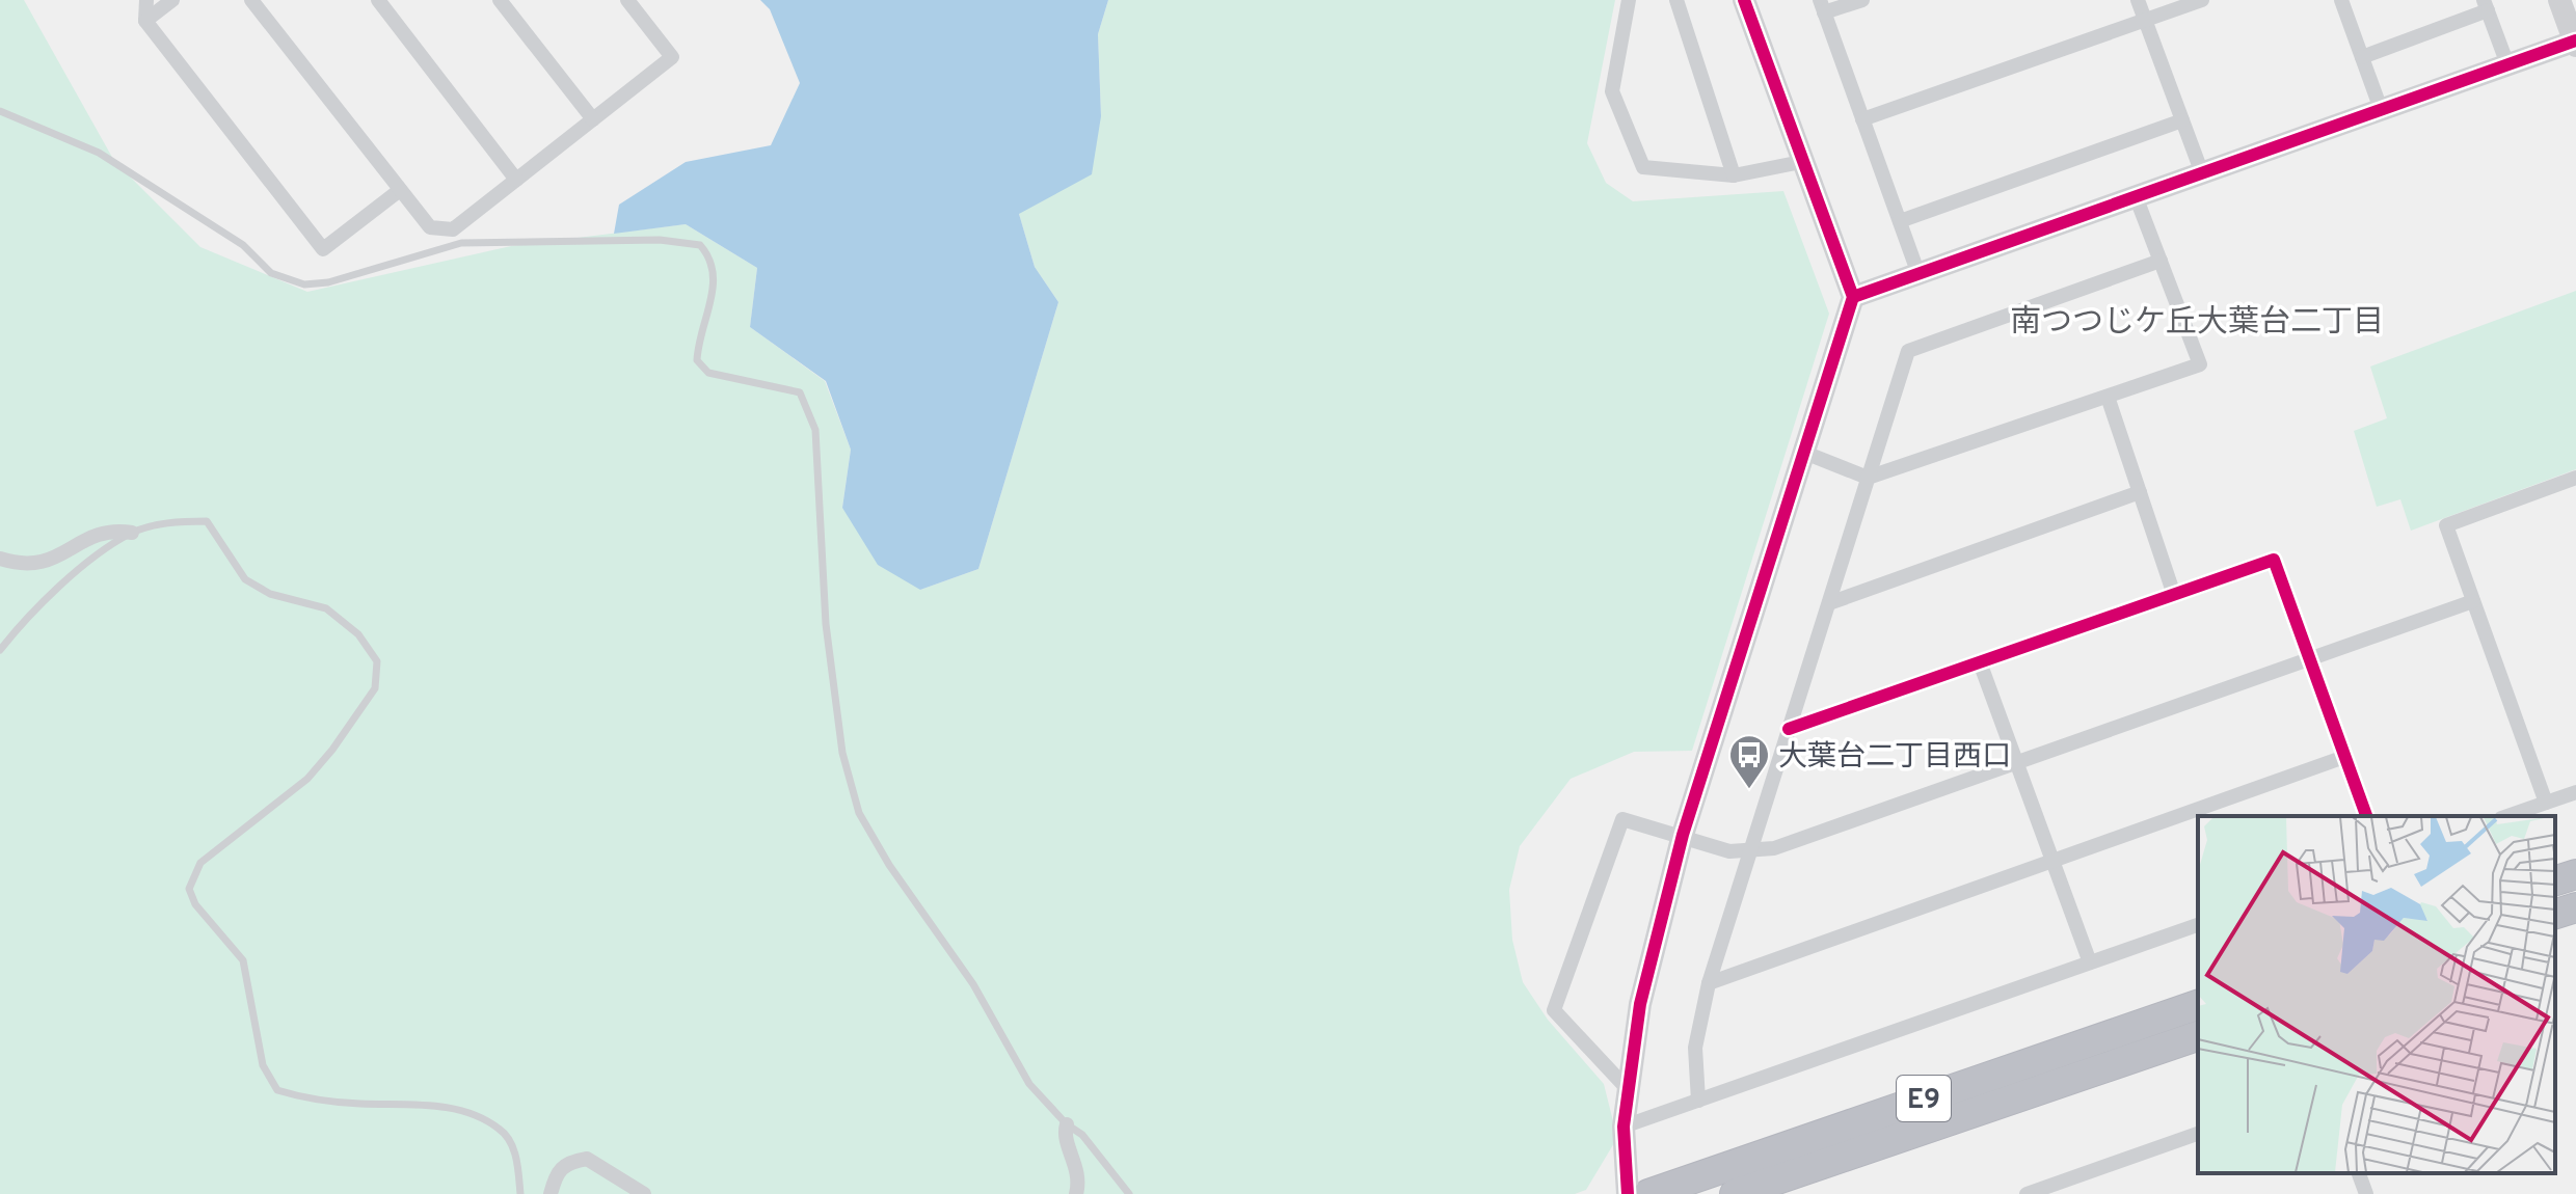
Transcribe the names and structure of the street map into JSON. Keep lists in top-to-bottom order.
{
  "streets": {
    "highway": ["E9"]
  },
  "districts": ["南つつじケ丘大葉台二丁目"],
  "places": {
    "bus stop": ["大葉台二丁目西口"]
  }
}
